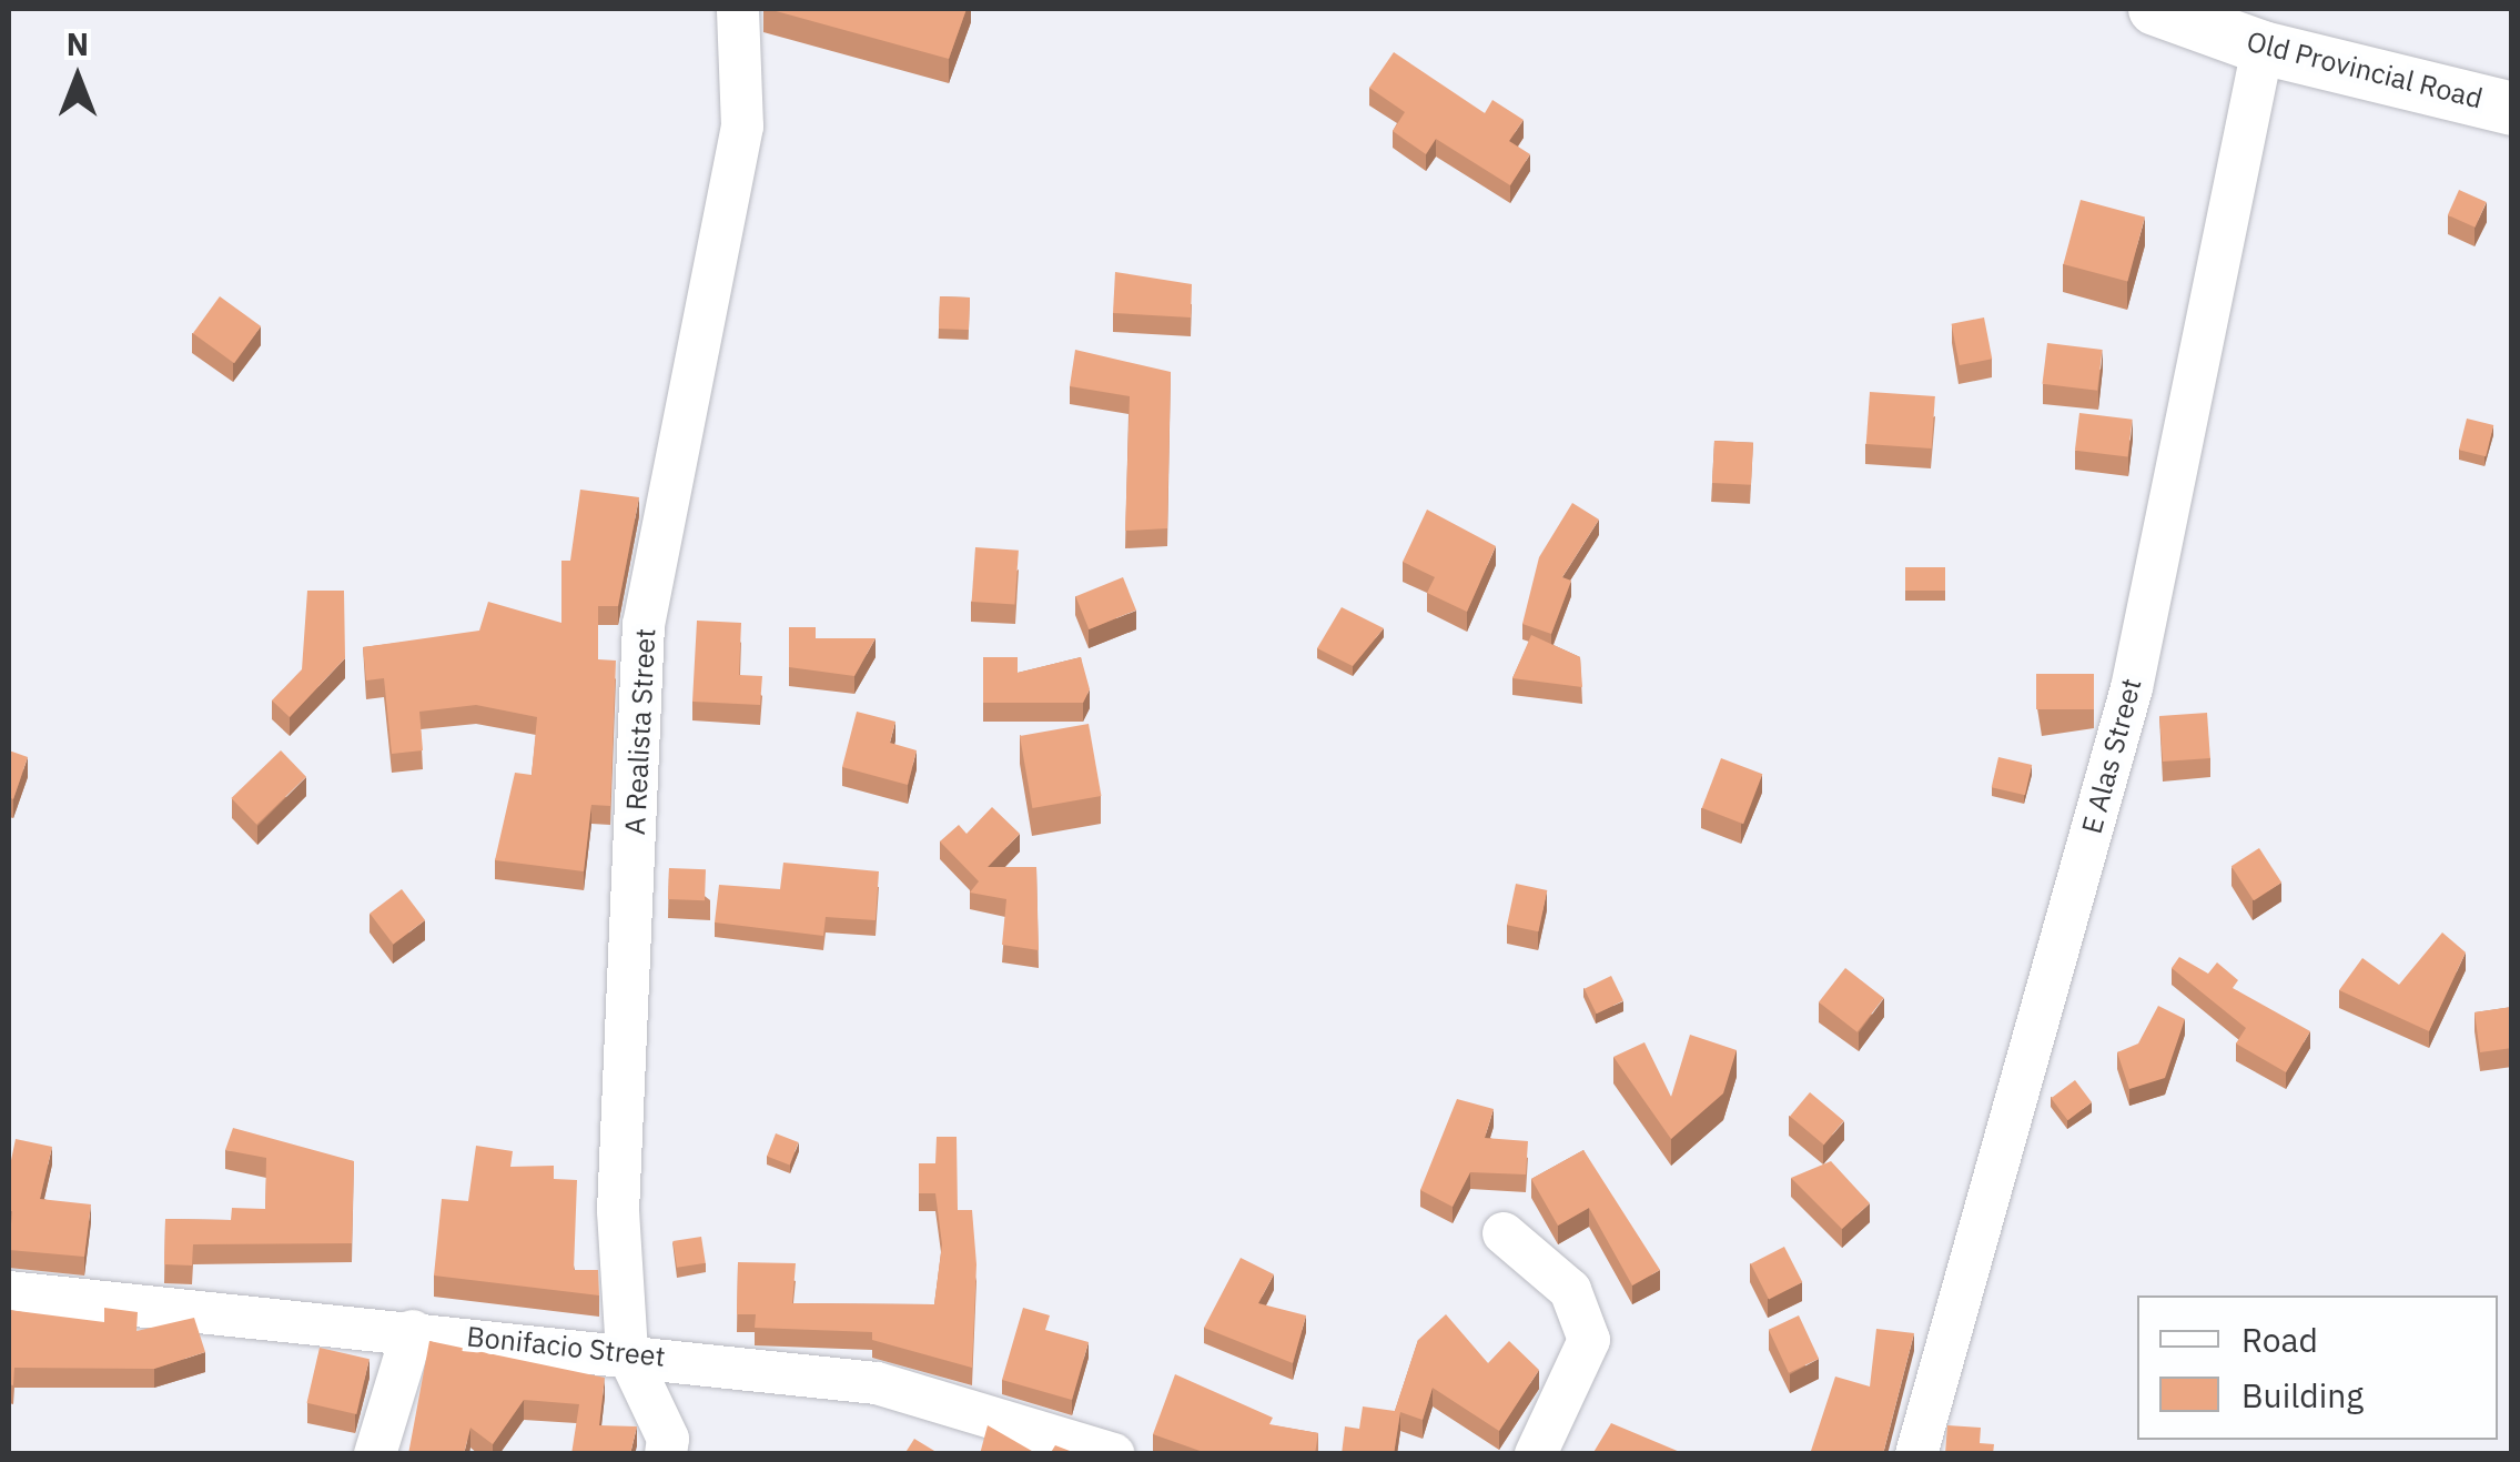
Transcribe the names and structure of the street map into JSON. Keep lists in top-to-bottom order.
{
  "streets": {
    "main road": ["Old Provincial Road"],
    "street": ["A Realista Street", "E Alas Street", "Bonifacio Street"]
  },
  "crossings": [
    ["Old Provincial Road", "E Alas Street"],
    ["A Realista Street", "Bonifacio Street"]
  ],
  "legend": ["Road", "Building"],
  "north": "top"
}
